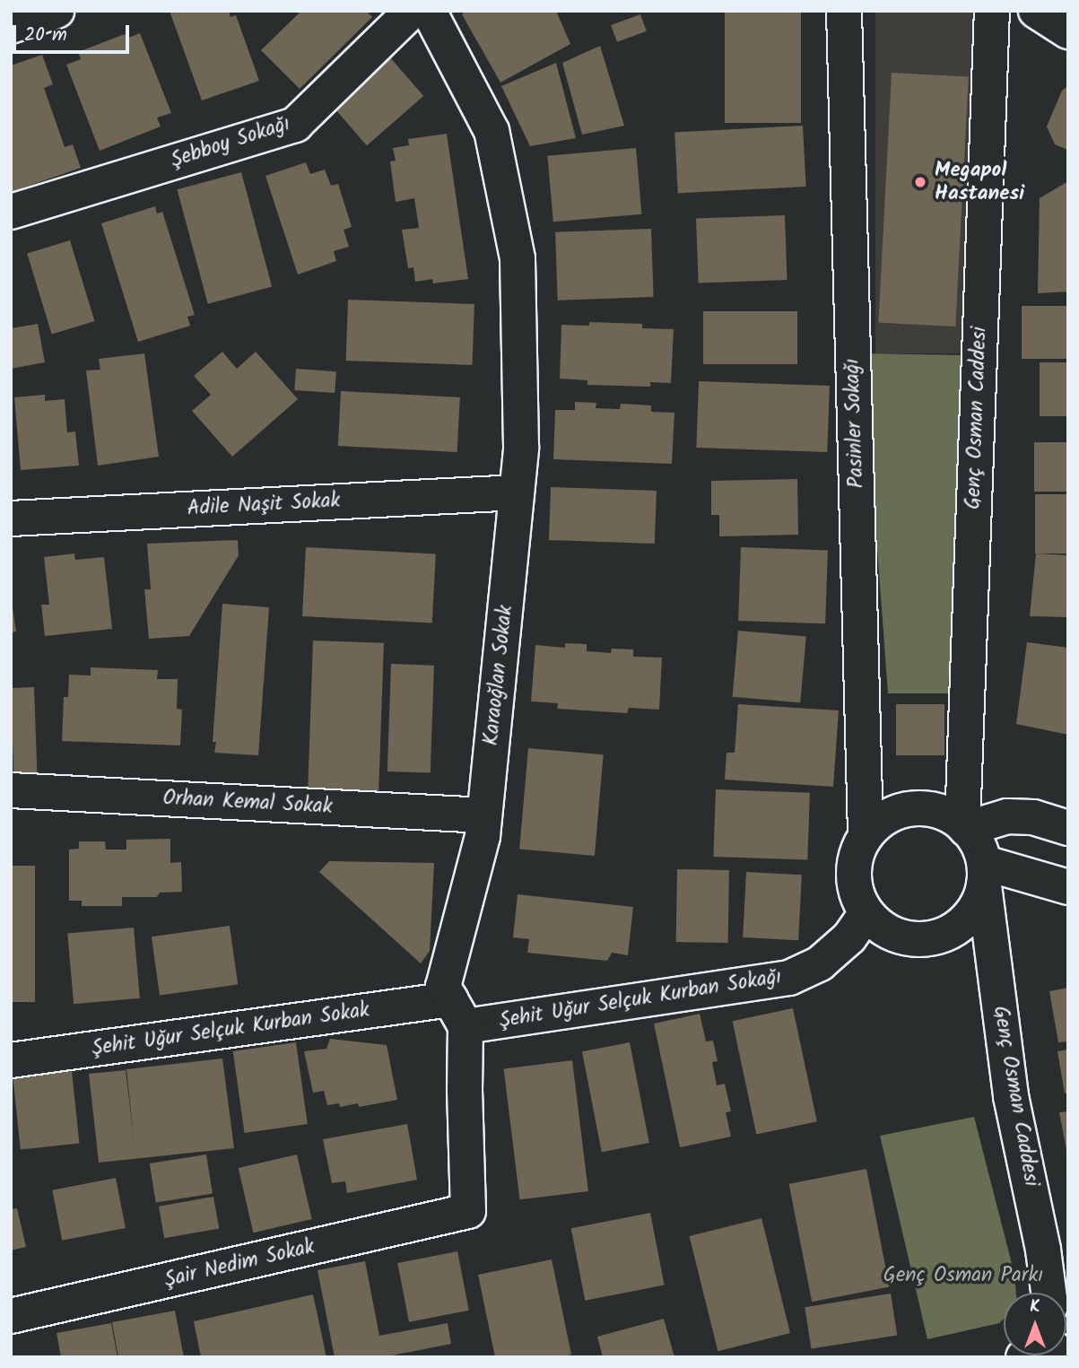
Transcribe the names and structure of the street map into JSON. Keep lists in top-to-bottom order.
{
  "streets": {
    "street": [
      "Şebboy Sokağı",
      "Genç Osman Caddesi",
      "Pasinler Sokağı",
      "Adile Naşit Sokak",
      "Karaoğlan Sokak",
      "Orhan Kemal Sokak",
      "Şehit Uğur Selçuk Kurban Sokağı",
      "Şehit Uğur Selçuk Kurban Sokak",
      "Şair Nedim Sokak"
    ]
  },
  "crossings": [
    ["Genç Osman Caddesi", "Pasinler Sokağı"],
    ["Genç Osman Caddesi", "Şehit Uğur Selçuk Kurban Sokağı"],
    ["Pasinler Sokağı", "Şehit Uğur Selçuk Kurban Sokağı"],
    ["Adile Naşit Sokak", "Karaoğlan Sokak"],
    ["Karaoğlan Sokak", "Orhan Kemal Sokak"],
    ["Karaoğlan Sokak", "Şehit Uğur Selçuk Kurban Sokağı"],
    ["Karaoğlan Sokak", "Şehit Uğur Selçuk Kurban Sokak"],
    ["Karaoğlan Sokak", "Şair Nedim Sokak"],
    ["Şehit Uğur Selçuk Kurban Sokağı", "Şehit Uğur Selçuk Kurban Sokak"]
  ],
  "parks": ["Genç Osman Parkı"],
  "places": ["Megapol Hastanesi"],
  "scale_bar": "20 m",
  "north": "top"
}
